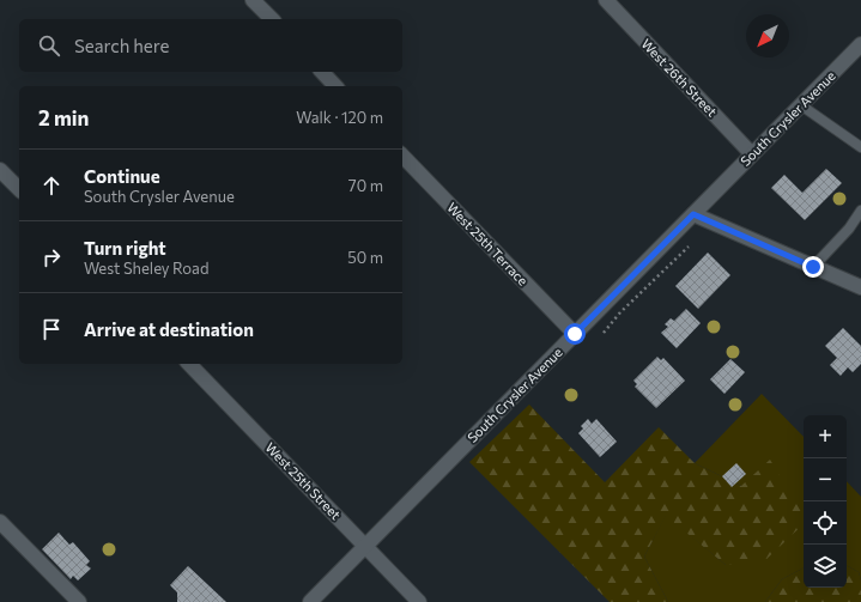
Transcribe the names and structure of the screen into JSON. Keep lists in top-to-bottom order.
{
  "streets": {
    "street": [
      "West 26th Street",
      "South Crysler Avenue",
      "West 25th Terrace",
      "West 25th Street"
    ]
  },
  "crossings": [
    ["West 26th Street", "South Crysler Avenue"],
    ["South Crysler Avenue", "West 25th Terrace"],
    ["South Crysler Avenue", "West 25th Street"]
  ],
  "north": "bottom left",
  "page": {
    "search": "Search here",
    "heading": ["2 min", "Walk · 120 m"],
    "list": [
      ["Continue", "South Crysler Avenue", "70 m"],
      ["Turn right", "West Sheley Road", "50 m"],
      "Arrive at destination"
    ],
    "map_buttons": ["+", "−"]
  }
}
